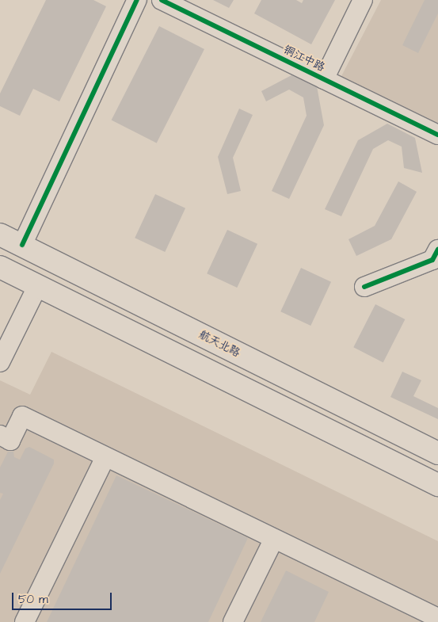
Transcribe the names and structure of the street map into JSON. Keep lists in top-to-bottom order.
{
  "streets": {
    "main road": ["航天北路"],
    "street": ["铜江中路"]
  },
  "scale_bar": "50 m"
}
